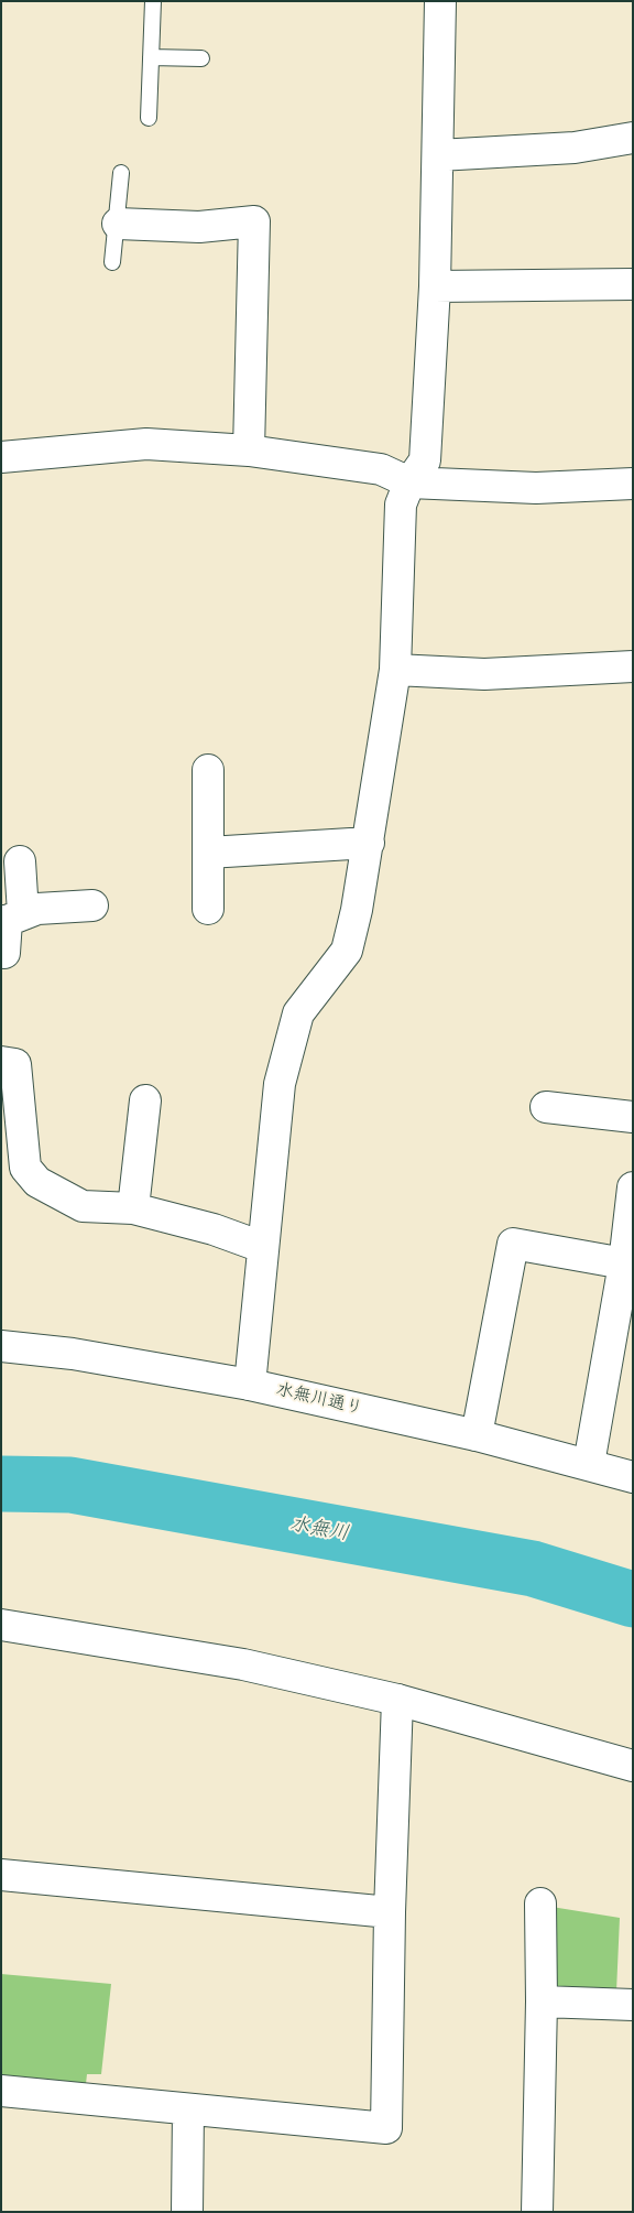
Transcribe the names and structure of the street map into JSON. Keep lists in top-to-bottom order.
{
  "streets": {
    "street": ["水無川通り"]
  },
  "water": ["水無川"]
}
